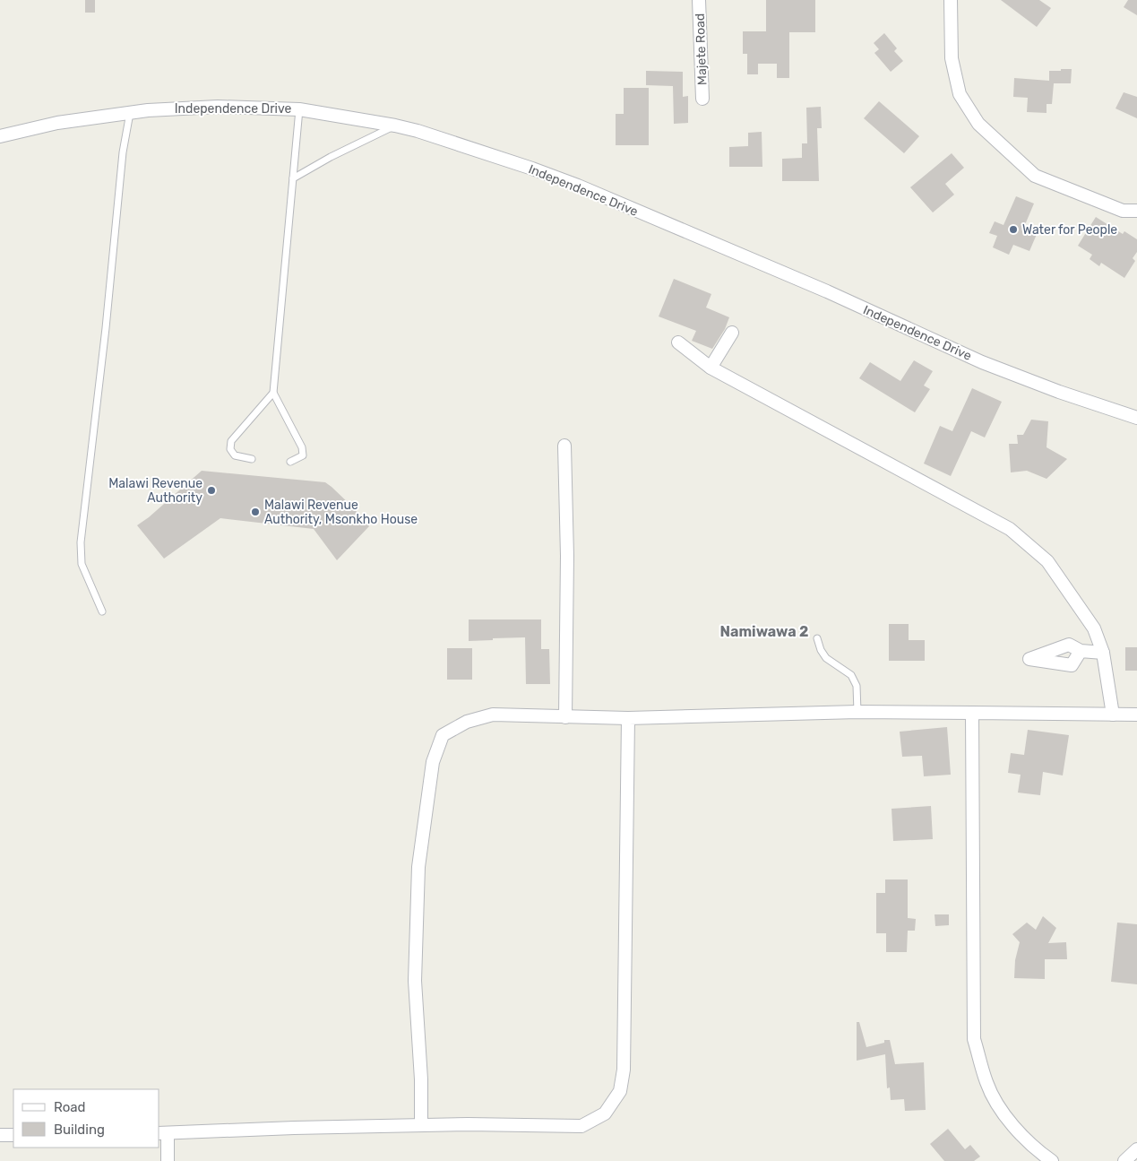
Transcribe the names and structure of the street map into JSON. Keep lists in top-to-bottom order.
{
  "streets": {
    "street": ["Majete Road", "Independence Drive"]
  },
  "districts": ["Namiwawa 2"],
  "places": ["Water for People", "Malawi Revenue Authority", "Malawi Revenue Authority, Msonkho House"],
  "legend": ["Road", "Building"]
}
